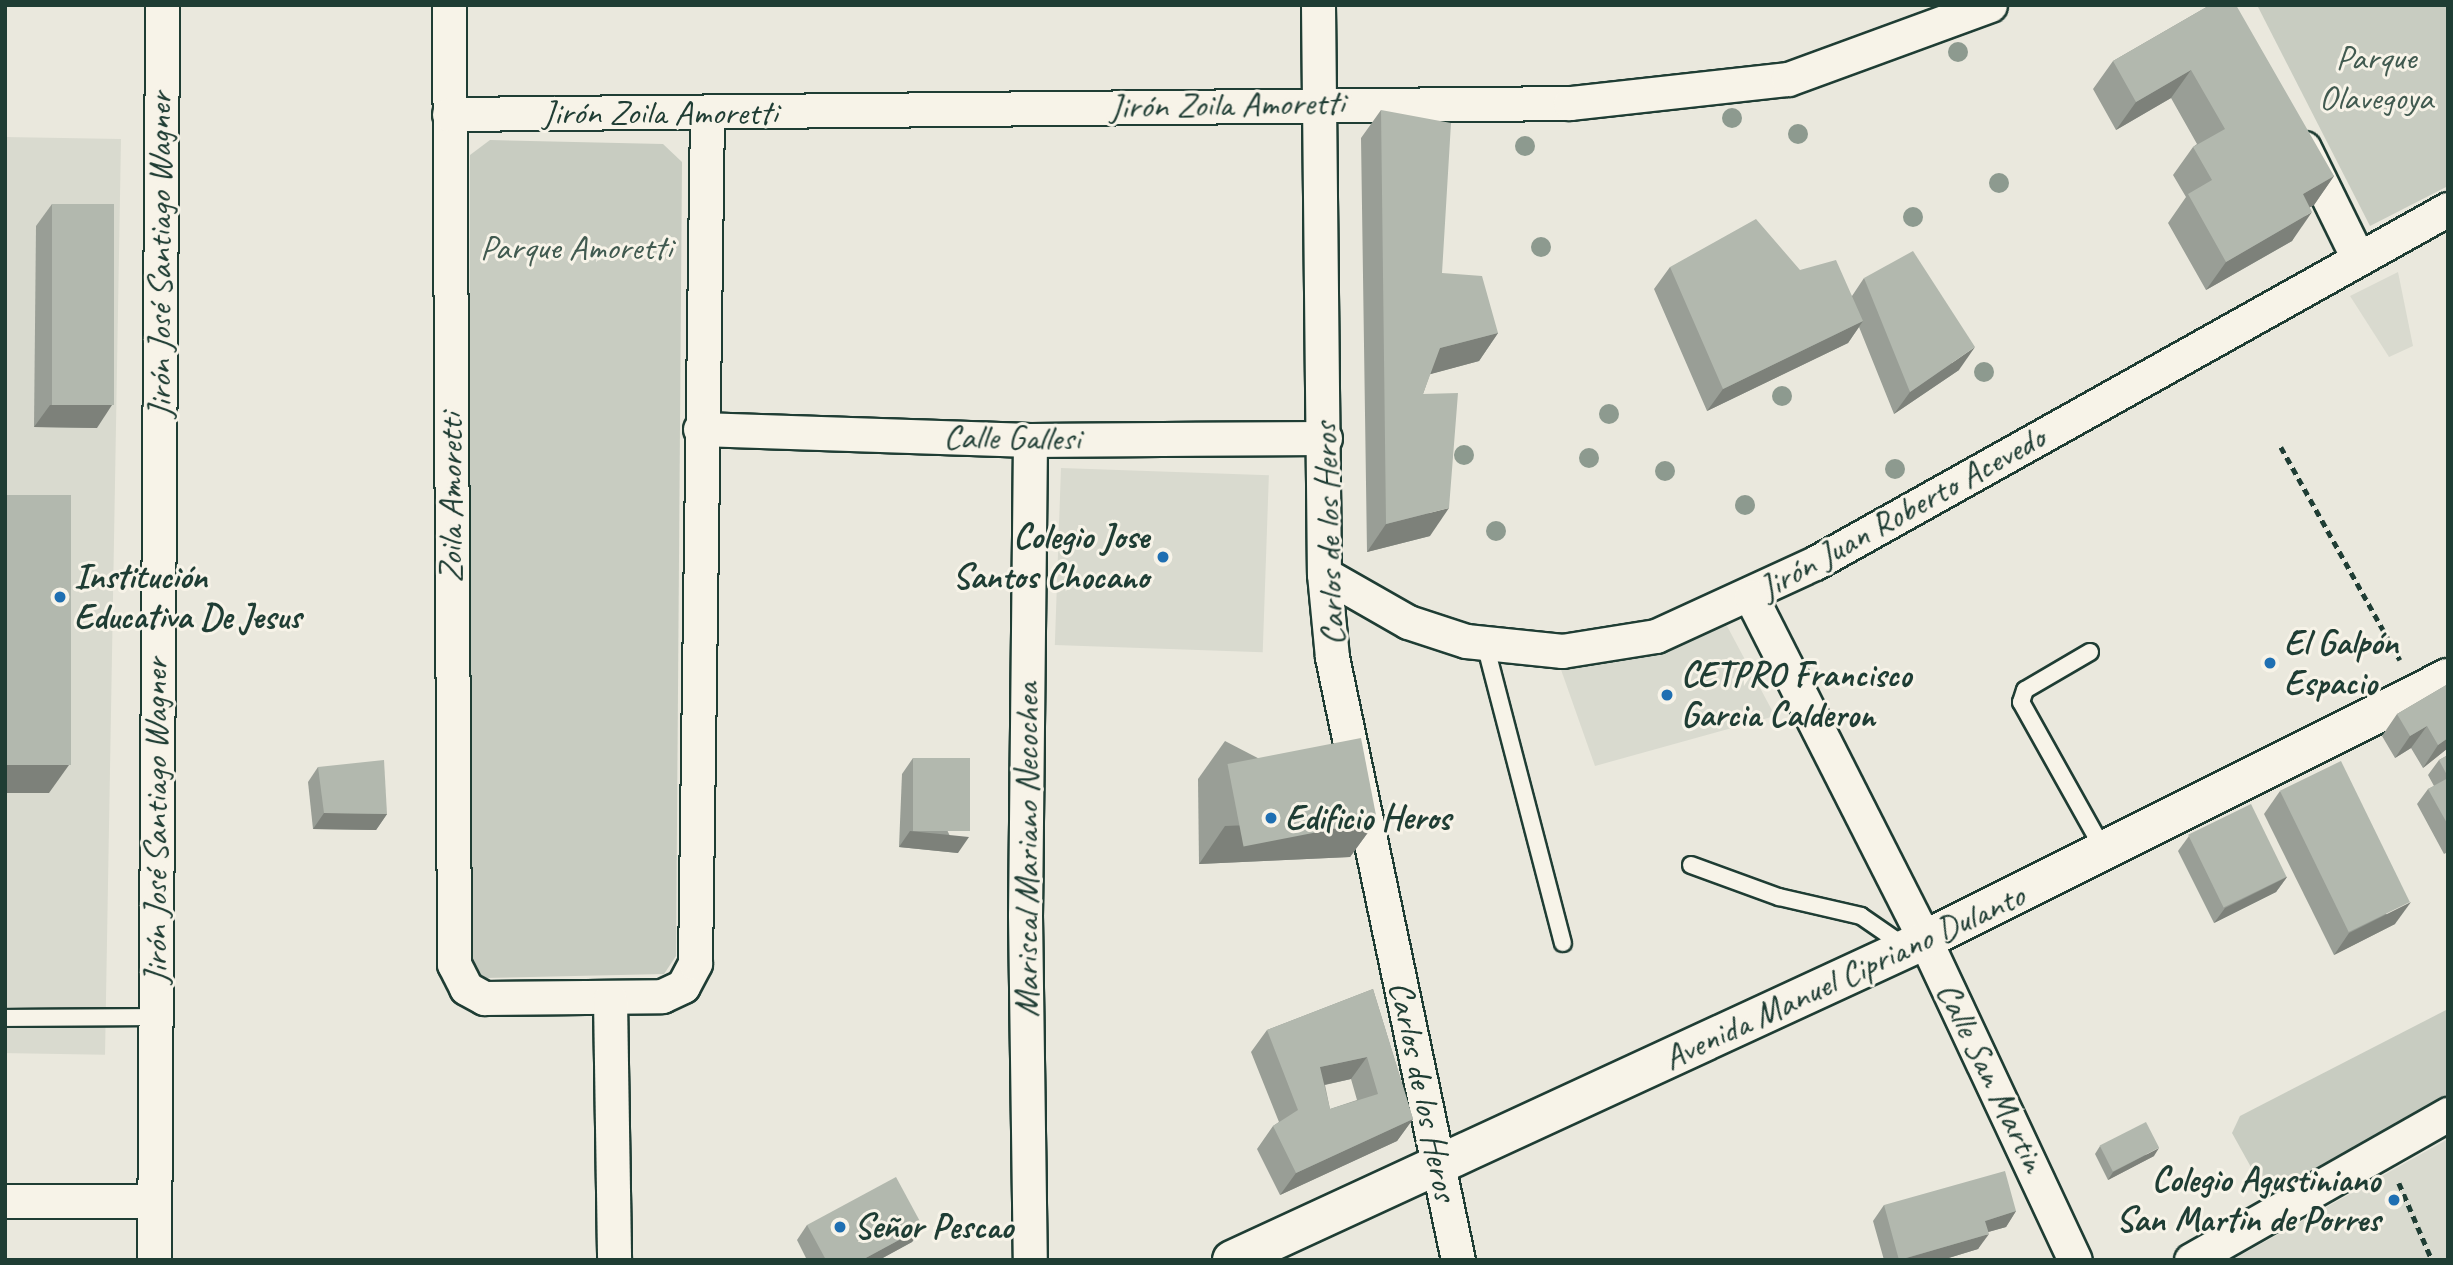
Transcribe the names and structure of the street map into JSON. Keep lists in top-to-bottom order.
{
  "streets": {
    "street": [
      "Jirón Zoila Amoretti",
      "Jirón José Santiago Wagner",
      "Calle Gallesi",
      "Zoila Amoretti",
      "Jirón Juan Roberto Acevedo",
      "Carlos de los Heros",
      "Mariscal Mariano Necochea",
      "Avenida Manuel Cipriano Dulanto",
      "Calle San Martin"
    ]
  },
  "crossings": [
    ["Jirón Zoila Amoretti", "Zoila Amoretti"],
    ["Jirón Zoila Amoretti", "Carlos de los Heros"],
    ["Calle Gallesi", "Carlos de los Heros"],
    ["Calle Gallesi", "Mariscal Mariano Necochea"],
    ["Jirón Juan Roberto Acevedo", "Carlos de los Heros"],
    ["Jirón Juan Roberto Acevedo", "Calle San Martin"],
    ["Carlos de los Heros", "Avenida Manuel Cipriano Dulanto"],
    ["Avenida Manuel Cipriano Dulanto", "Calle San Martin"]
  ],
  "parks": ["Parque Olavegoya", "Parque Amoretti"],
  "places": [
    "Colegio Jose Santos Chocano",
    "Institución Educativa De Jesus",
    "El Galpón Espacio",
    "CETPRO Francisco Garcia Calderon",
    "Edificio Heros",
    "Colegio Agustiniano San Martin de Porres",
    "Señor Pescao"
  ]
}
